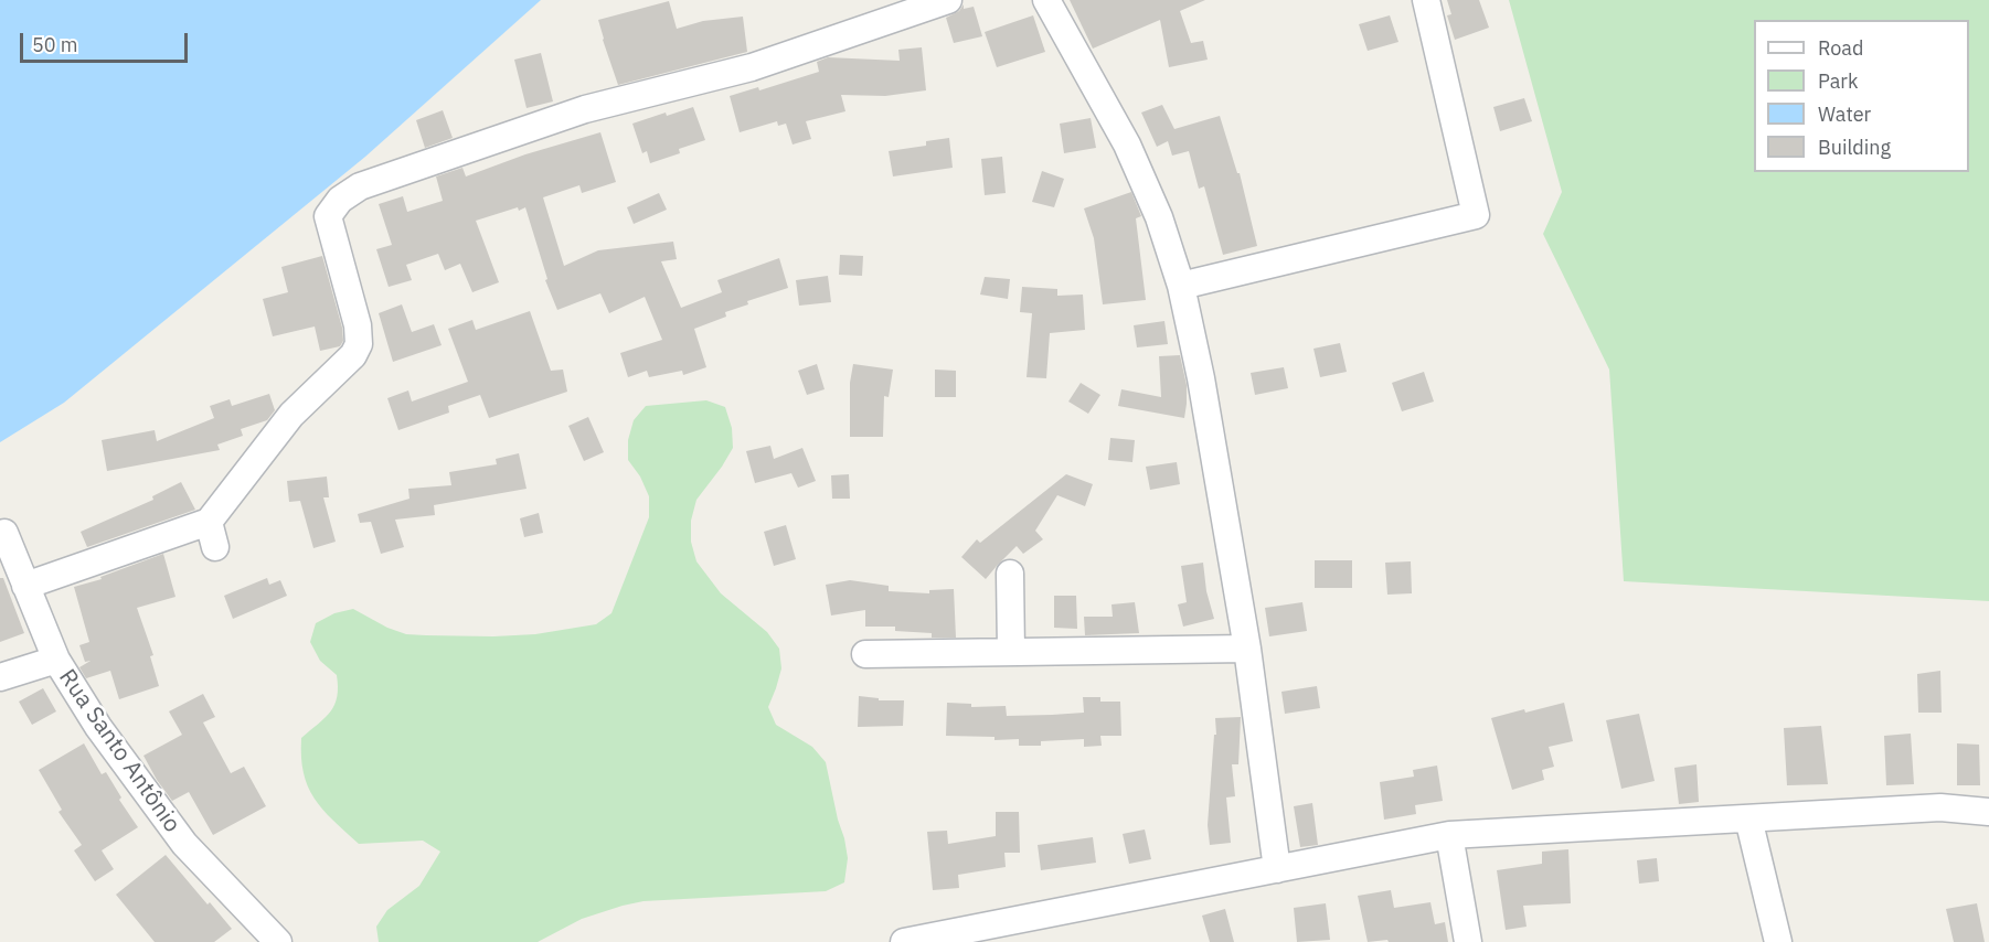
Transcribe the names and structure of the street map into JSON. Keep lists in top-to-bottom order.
{
  "streets": {
    "street": ["Rua Santo Antônio"]
  },
  "legend": [
    "Road",
    "Park",
    "Water",
    "Building"
  ],
  "scale_bar": "50 m"
}
